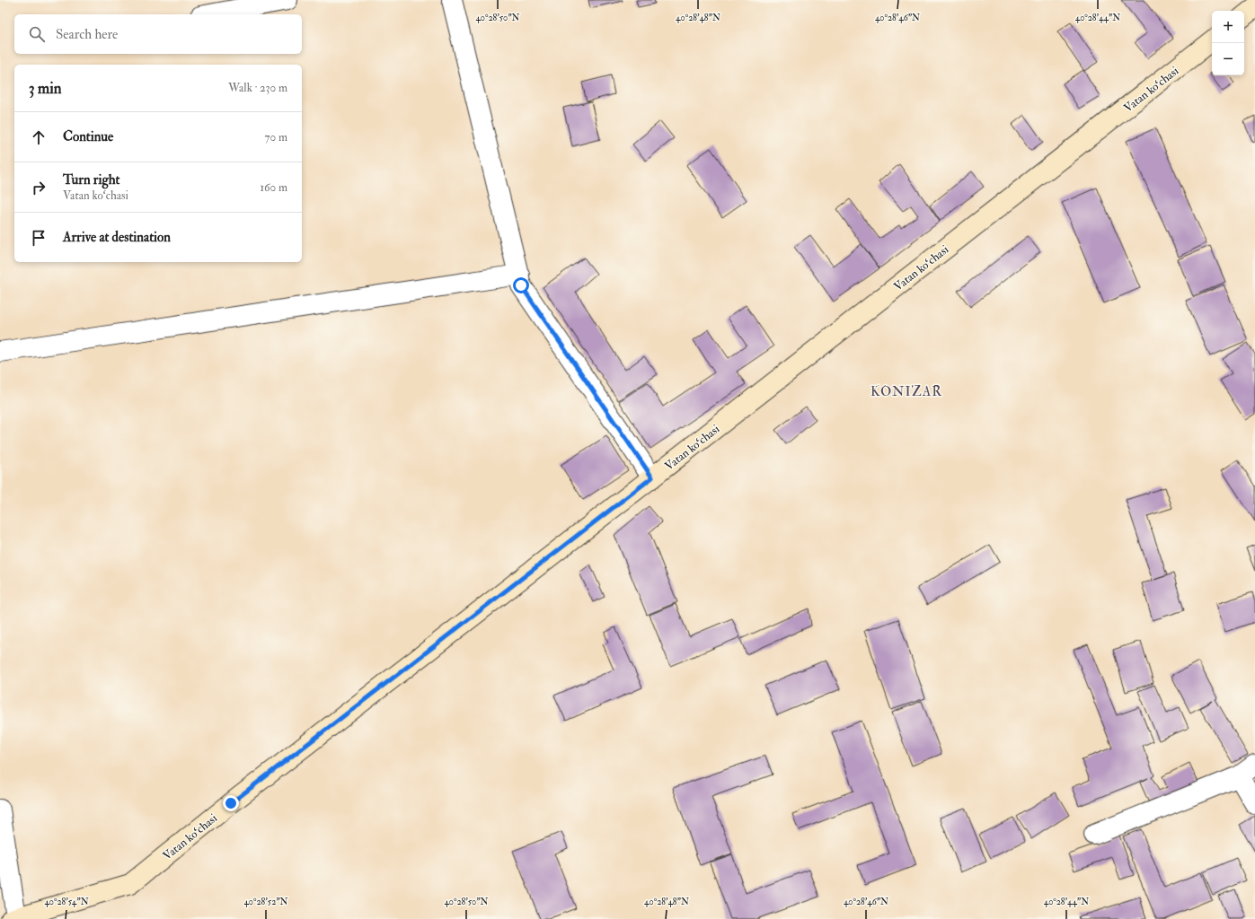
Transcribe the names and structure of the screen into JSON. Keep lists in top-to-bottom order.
{
  "streets": {
    "street": ["Vatan ko‘chasi"]
  },
  "districts": ["KONIZAR"],
  "page": {
    "map_buttons": ["+", "−"],
    "search": "Search here",
    "heading": ["3 min", "Walk · 230 m"],
    "list": [
      ["Continue", "70 m"],
      ["Turn right", "Vatan ko‘chasi", "160 m"],
      "Arrive at destination"
    ]
  },
  "coordinates": [
    "40°28'50\"N",
    "40°28'48\"N",
    "40°28'46\"N",
    "40°28'44\"N",
    "40°28'54\"N",
    "40°28'52\"N"
  ]
}
